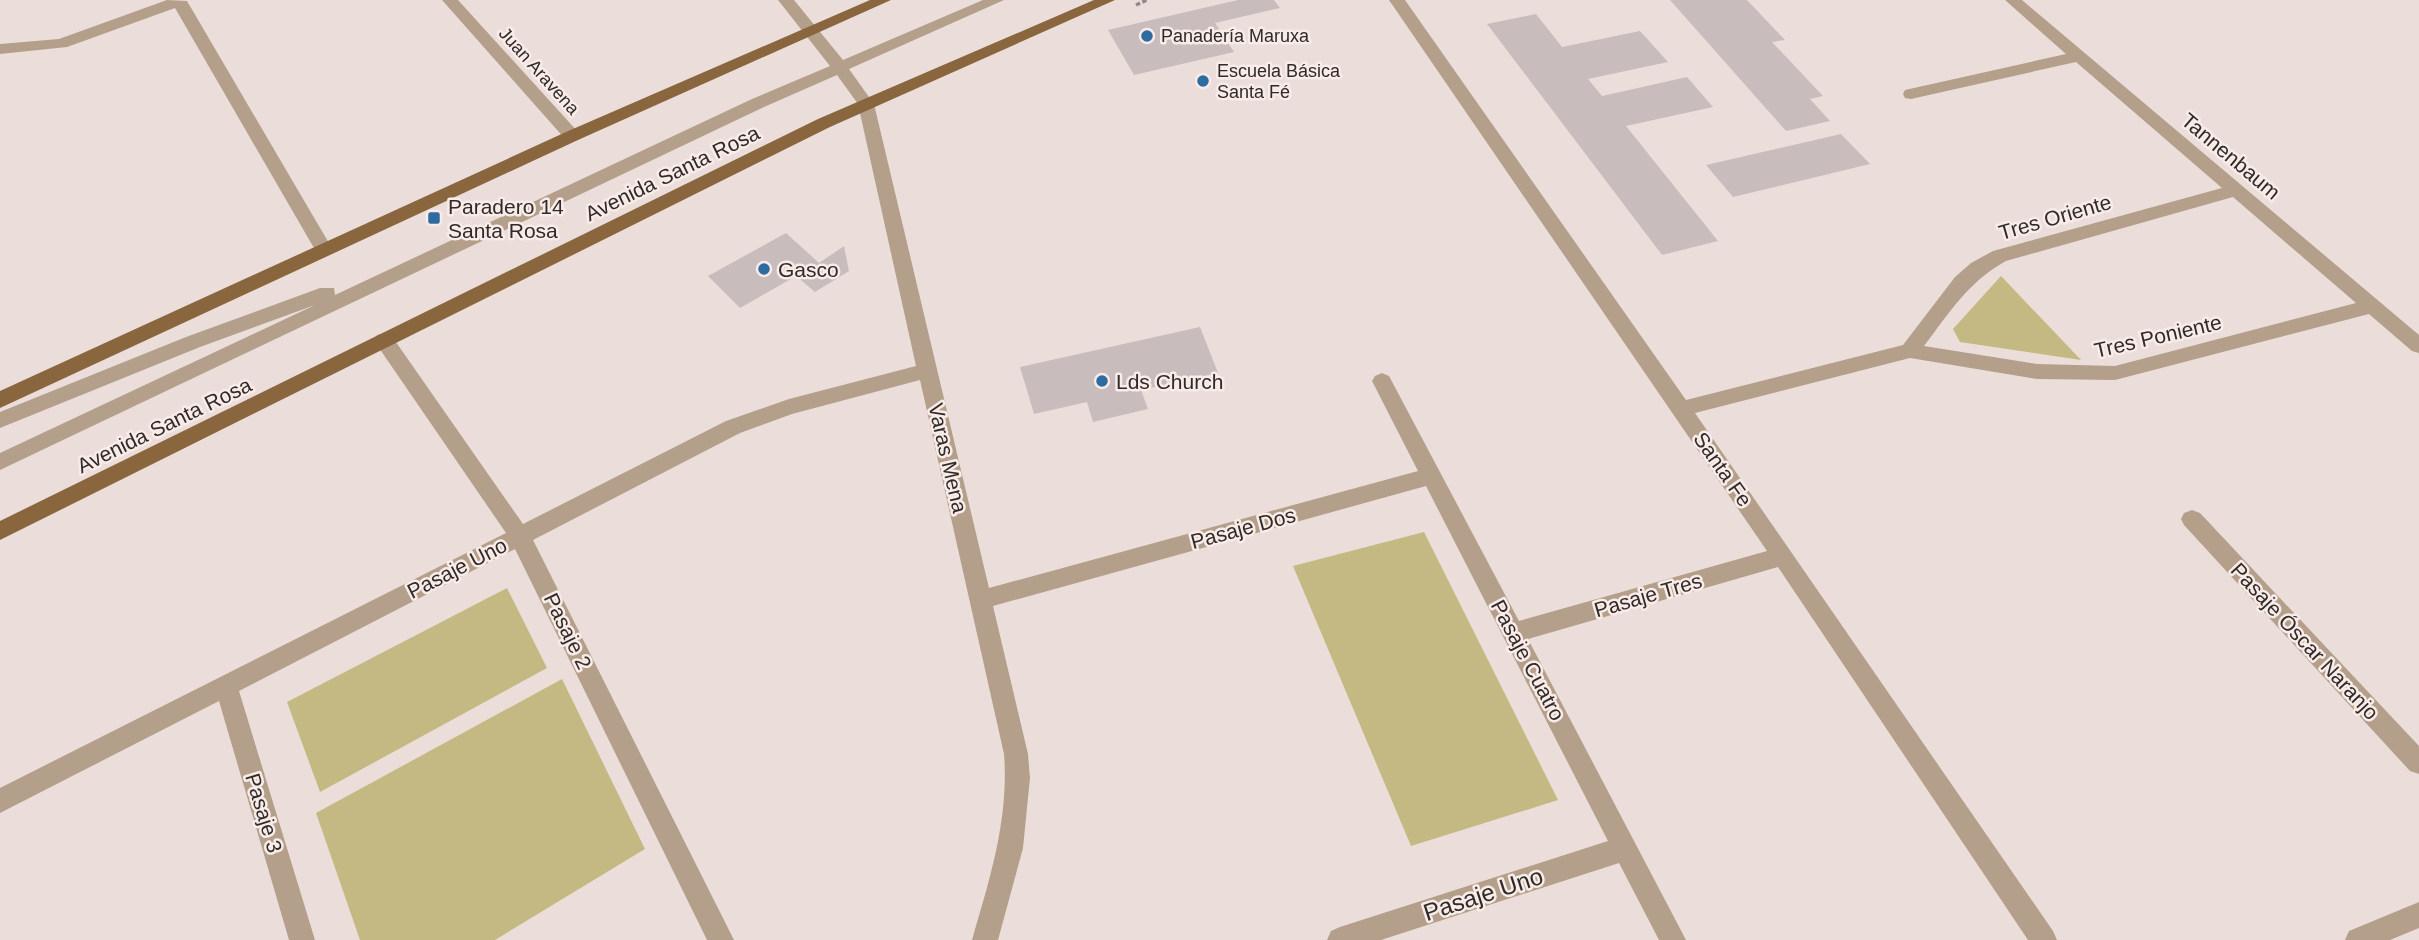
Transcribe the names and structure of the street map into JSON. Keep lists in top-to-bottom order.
{
  "streets": {
    "main road": ["Avenida Santa Rosa"],
    "street": [
      "Juan Aravena",
      "Tannenbaum",
      "Tres Oriente",
      "Tres Poniente",
      "Varas Mena",
      "Santa Fe",
      "Pasaje Dos",
      "Pasaje Uno",
      "Pasaje Tres",
      "Pasaje 2",
      "Pasaje Óscar Naranjo",
      "Pasaje Cuatro",
      "Pasaje 3"
    ]
  },
  "crossings": [
    ["Tannenbaum", "Tres Oriente"],
    ["Tannenbaum", "Tres Poniente"],
    ["Avenida Santa Rosa", "Varas Mena"],
    ["Avenida Santa Rosa", "Pasaje 2"],
    ["Tres Oriente", "Tres Poniente"],
    ["Varas Mena", "Pasaje Dos"],
    ["Varas Mena", "Pasaje Uno"],
    ["Santa Fe", "Pasaje Tres"],
    ["Pasaje Dos", "Pasaje Cuatro"],
    ["Pasaje Uno", "Pasaje 2"],
    ["Pasaje Uno", "Pasaje Cuatro"],
    ["Pasaje Uno", "Pasaje 3"],
    ["Pasaje Tres", "Pasaje Cuatro"]
  ],
  "places": {
    "other": [
      "Panadería Maruxa",
      "Escuela Básica Santa Fé",
      "Gasco",
      "Lds Church"
    ],
    "transit": ["Paradero 14 Santa Rosa"]
  }
}
